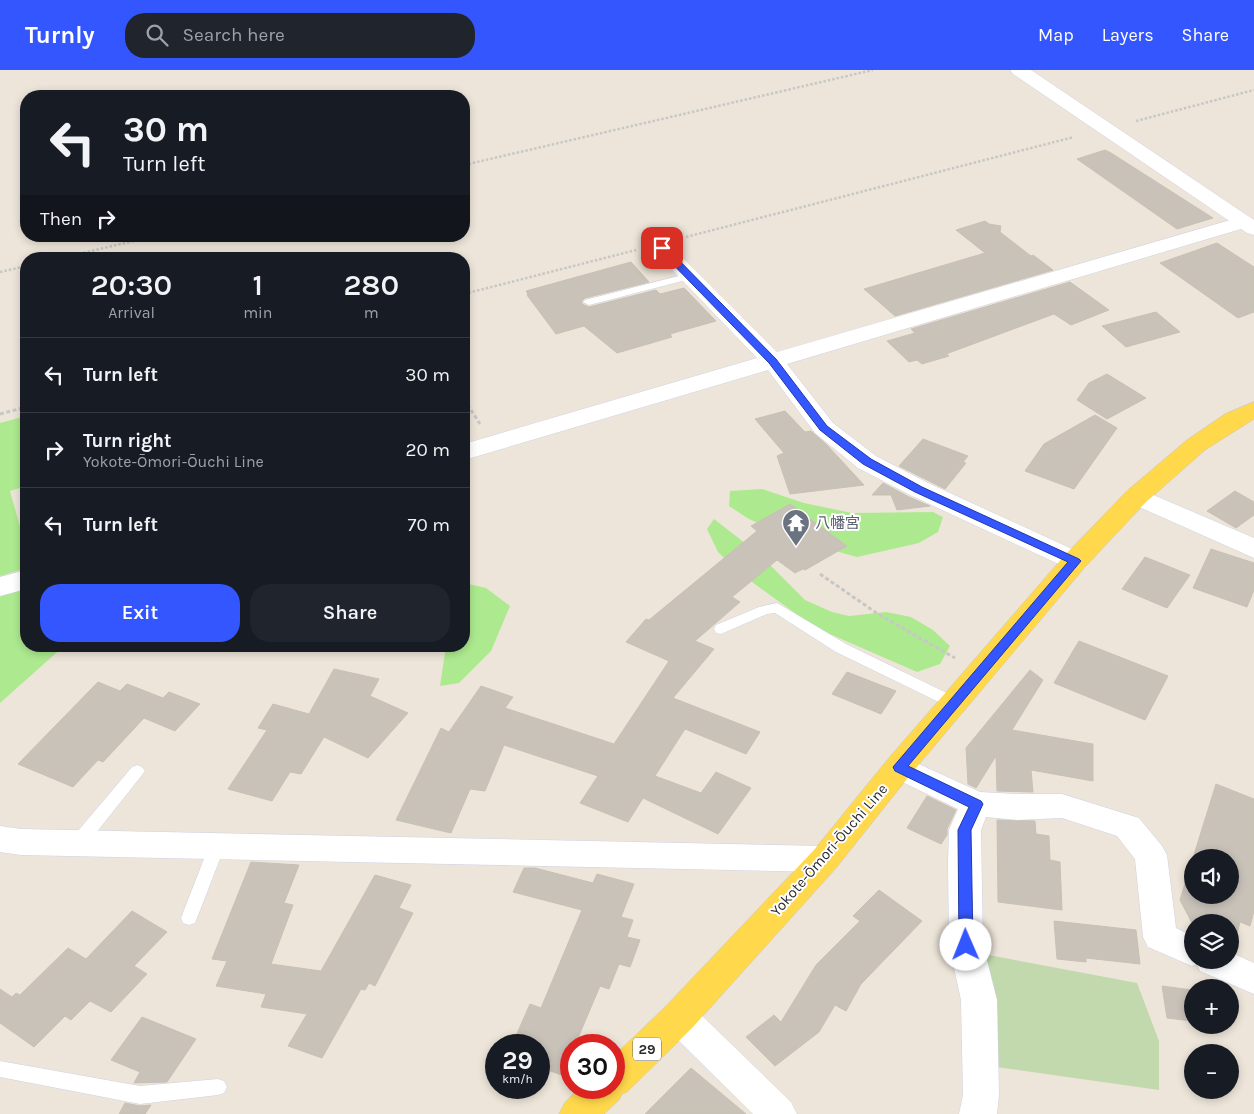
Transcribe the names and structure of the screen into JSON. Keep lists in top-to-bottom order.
{
  "streets": {
    "main road": ["Yokote-Ōmori-Ōuchi Line", "29"]
  },
  "places": {
    "temple": ["八幡宮"]
  },
  "page": {
    "header": "Turnly",
    "search": "Search here",
    "nav": ["Map", "Layers", "Share"],
    "turn": ["30 m", "Turn left"],
    "then": "Then",
    "eta": [
      "20:30",
      "Arrival",
      "1",
      "min",
      "280",
      "m"
    ],
    "list": [
      {
        "name": "Turn left",
        "value": "30 m"
      },
      {
        "name": "Turn right",
        "note": "Yokote-Ōmori-Ōuchi Line",
        "value": "20 m"
      },
      {
        "name": "Turn left",
        "value": "70 m"
      }
    ],
    "buttons": ["Exit", "Share"],
    "map_buttons": ["+", "−"],
    "speed": "29 km/h",
    "limit": "30"
  }
}
